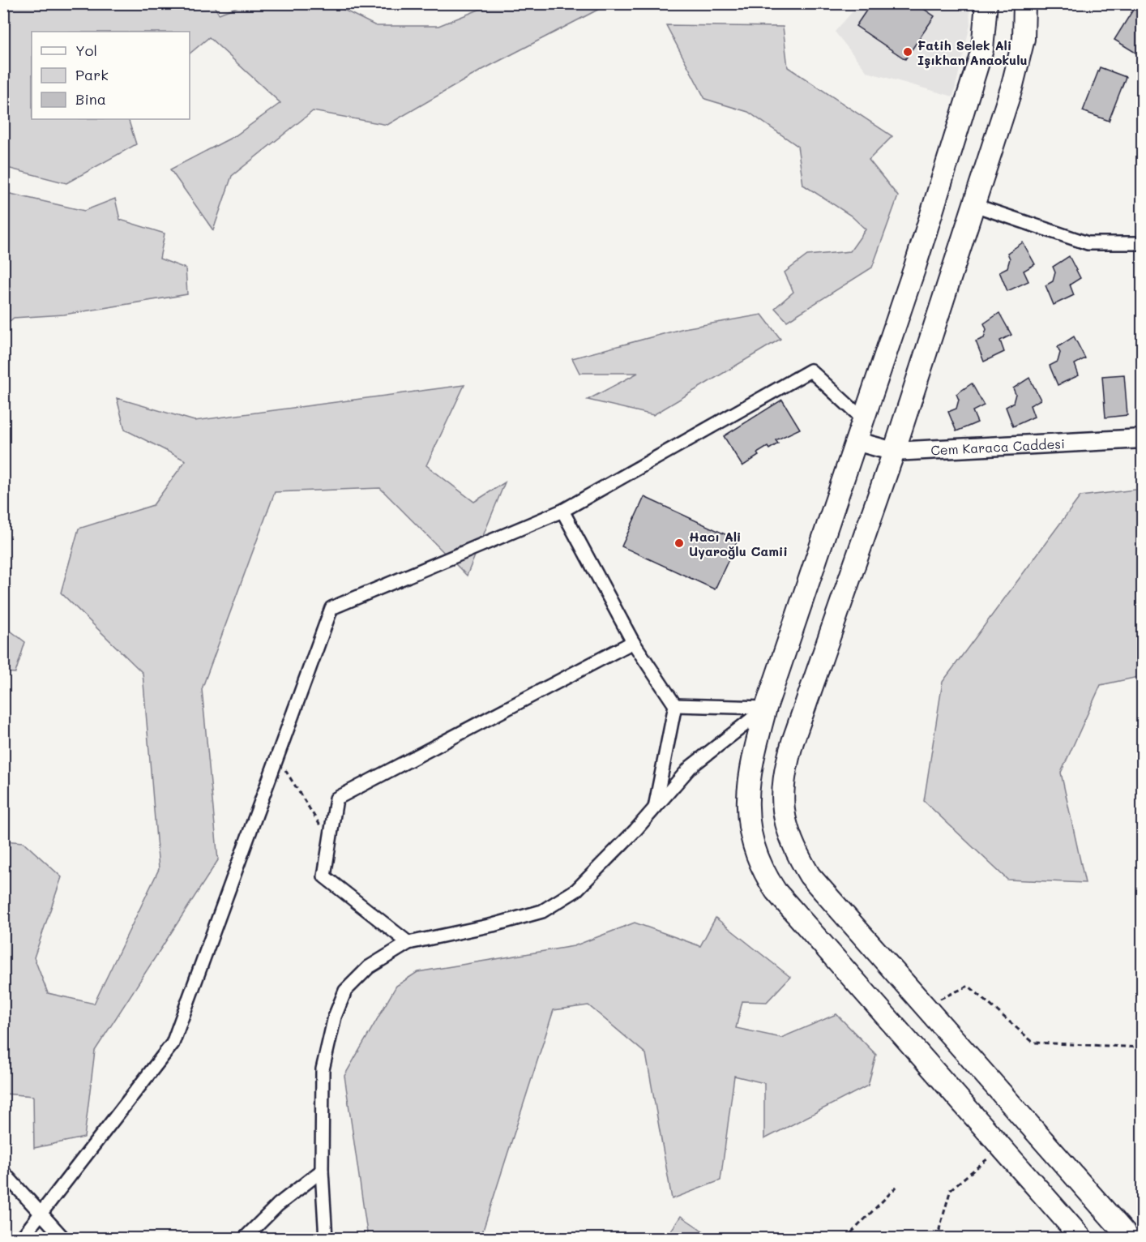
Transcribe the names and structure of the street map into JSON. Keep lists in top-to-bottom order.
{
  "streets": {
    "street": ["Cem Karaca Caddesi"]
  },
  "places": ["Fatih Selek Ali Işıkhan Anaokulu", "Hacı Ali Uyaroğlu Camii"],
  "legend": ["Yol", "Park", "Bina"]
}
